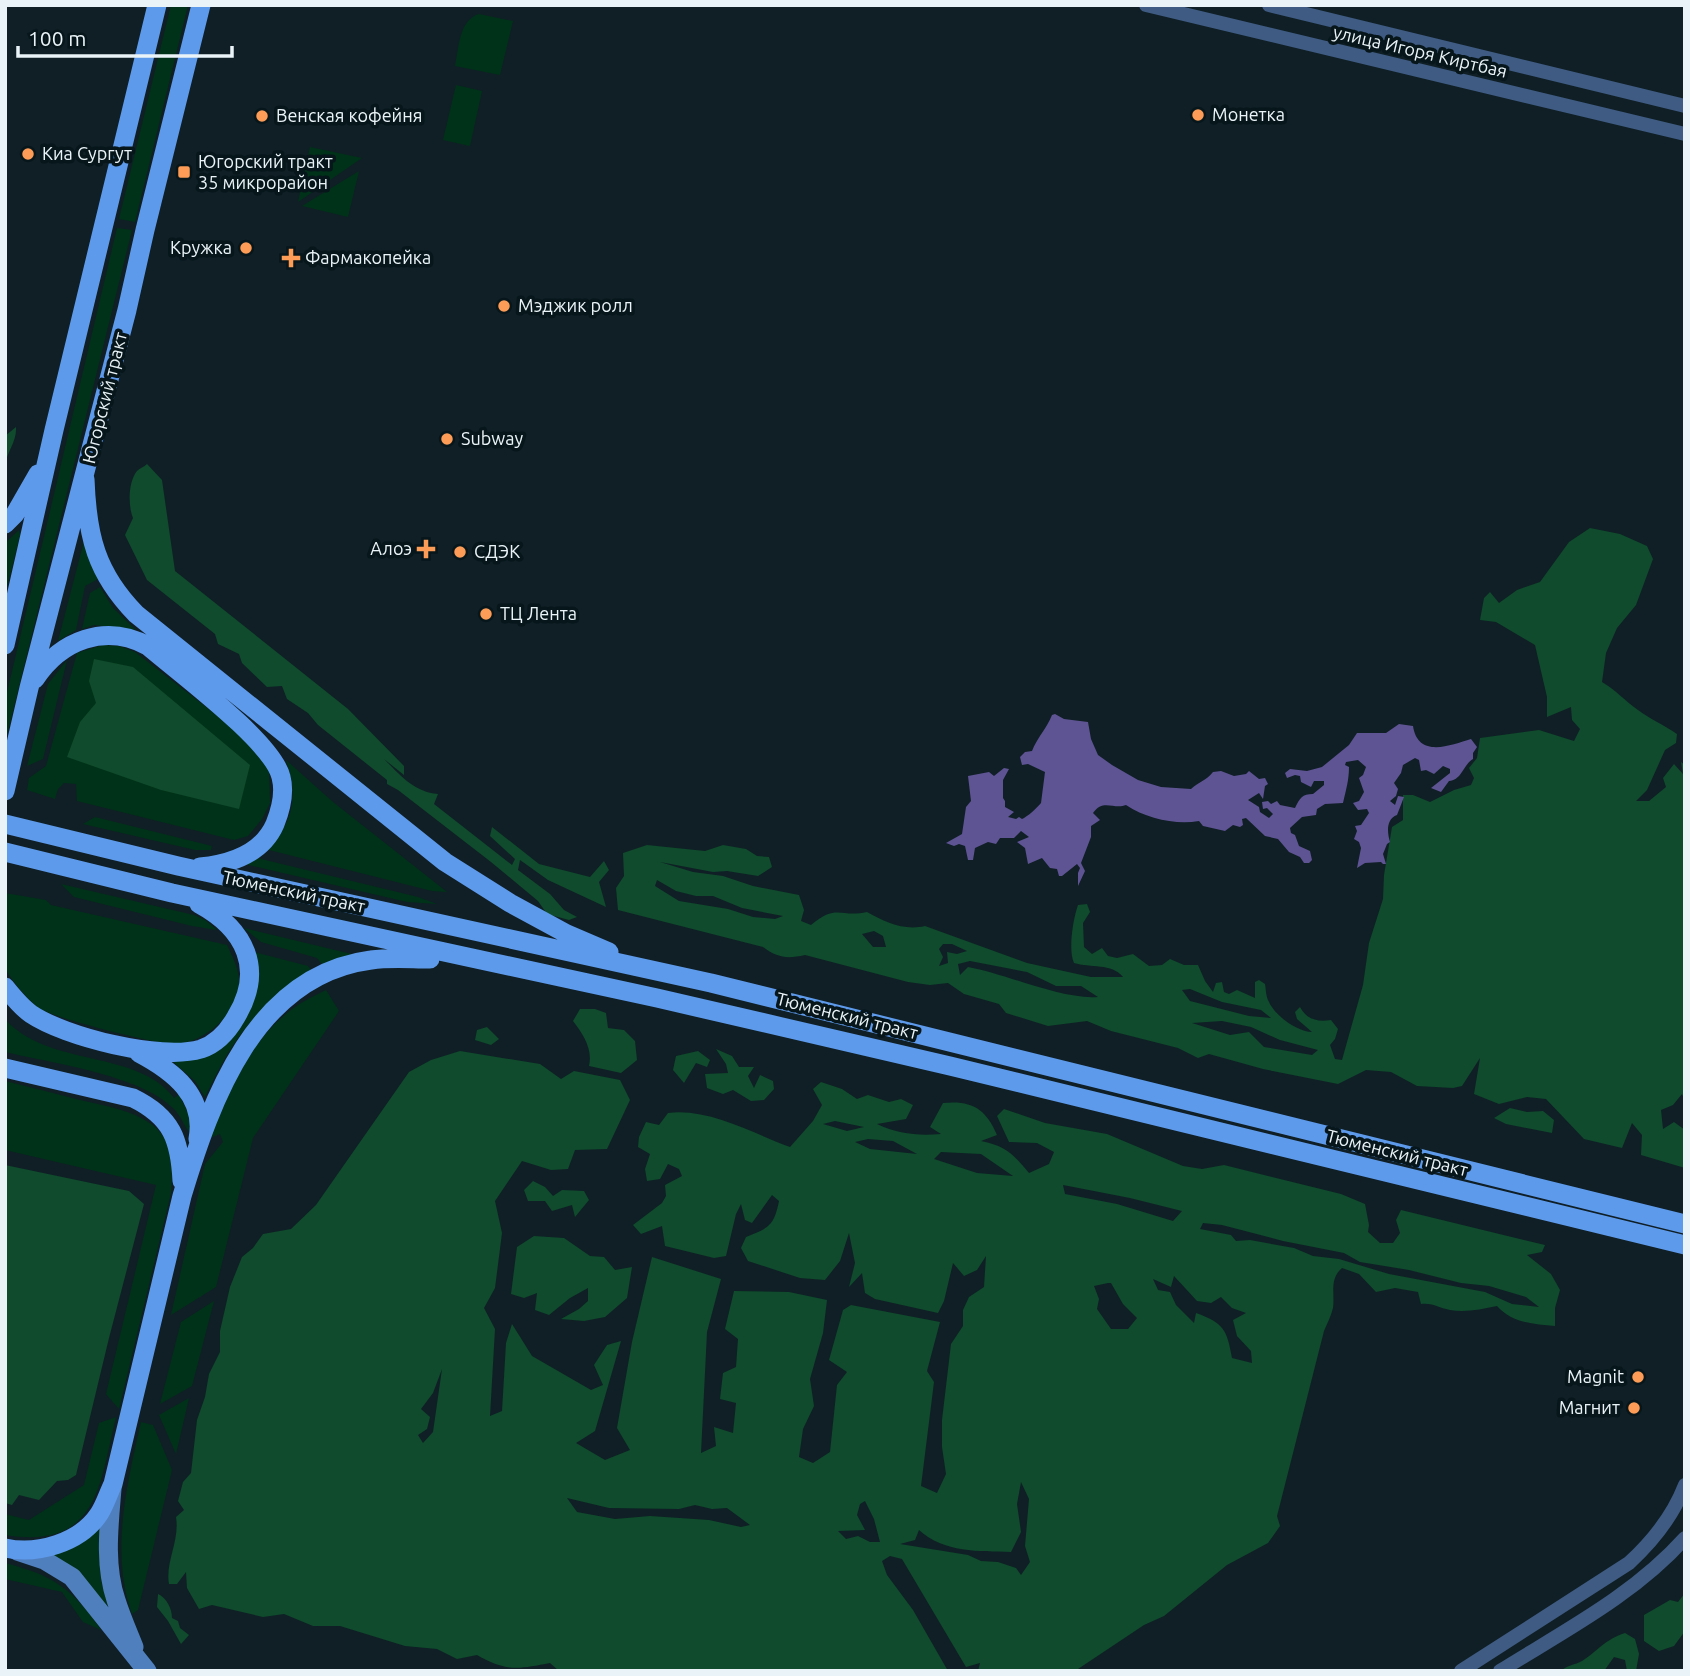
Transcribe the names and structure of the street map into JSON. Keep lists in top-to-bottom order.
{
  "streets": {
    "main road": ["Югорский тракт", "Тюменский тракт"],
    "street": ["улица Игоря Киртбая"]
  },
  "places": {
    "other": [
      "Монетка",
      "Венская кофейня",
      "Киа Сургут",
      "Кружка",
      "Мэджик ролл",
      "Subway",
      "СДЭК",
      "ТЦ Лента",
      "Magnit",
      "Магнит"
    ],
    "transit": ["Югорский тракт 35 микрорайон"],
    "health": ["Фармакопейка", "Алоэ"]
  },
  "scale_bar": "100 m"
}
